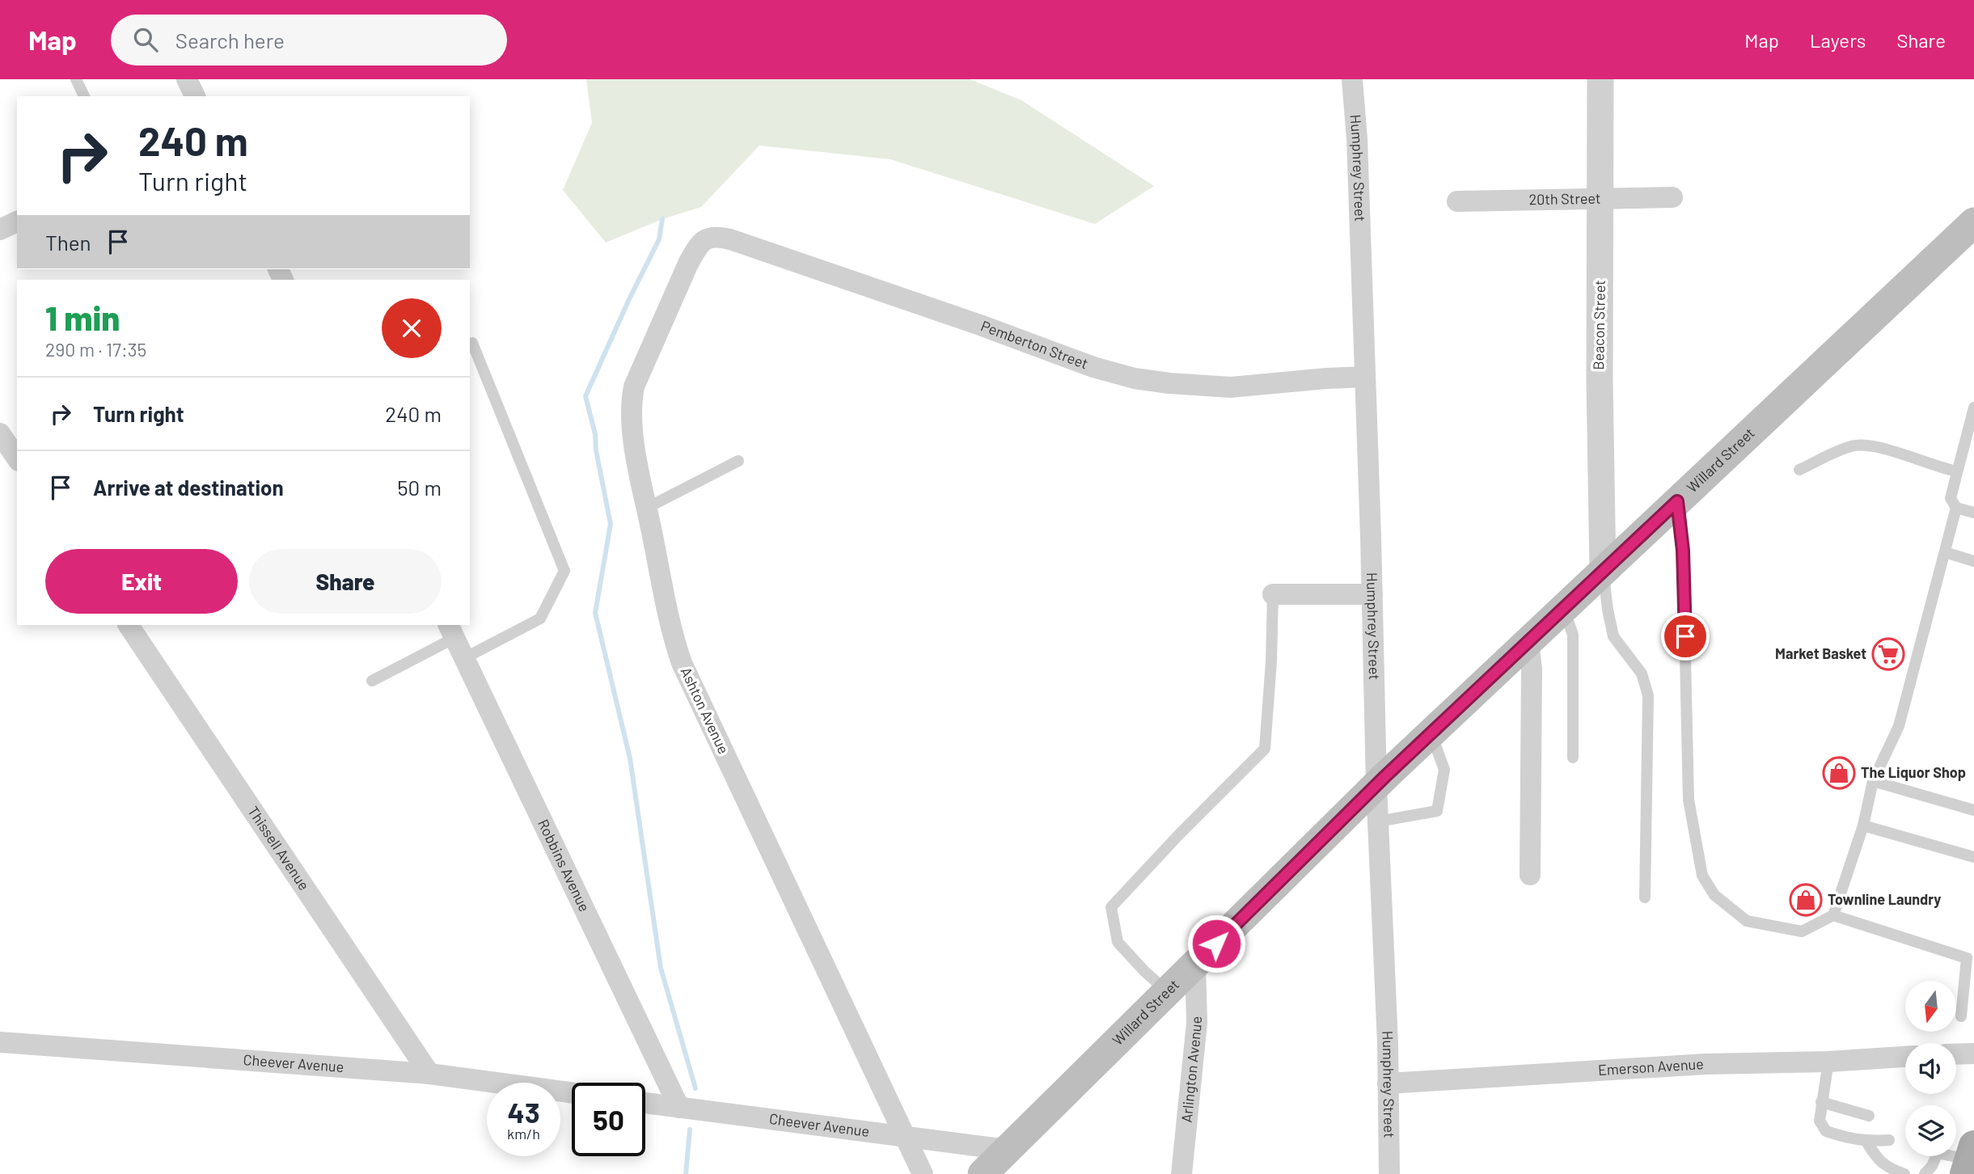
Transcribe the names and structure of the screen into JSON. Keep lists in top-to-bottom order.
{
  "streets": {
    "main road": ["Willard Street"],
    "street": [
      "Humphrey Street",
      "20th Street",
      "Beacon Street",
      "Pemberton Street",
      "Ashton Avenue",
      "Thissell Avenue",
      "Robbins Avenue",
      "Cheever Avenue",
      "Emerson Avenue",
      "Arlington Avenue"
    ]
  },
  "crossings": [
    ["Humphrey Street", "Pemberton Street"],
    ["Humphrey Street", "Willard Street"],
    ["Humphrey Street", "Emerson Avenue"],
    ["20th Street", "Beacon Street"],
    ["Beacon Street", "Willard Street"],
    ["Pemberton Street", "Ashton Avenue"],
    ["Willard Street", "Cheever Avenue"],
    ["Willard Street", "Arlington Avenue"],
    ["Ashton Avenue", "Cheever Avenue"],
    ["Thissell Avenue", "Cheever Avenue"],
    ["Robbins Avenue", "Cheever Avenue"]
  ],
  "places": {
    "supermarket": ["Market Basket"],
    "shop": ["The Liquor Shop", "Townline Laundry"]
  },
  "north": "bottom",
  "page": {
    "header": "Map",
    "search": "Search here",
    "nav": ["Map", "Layers", "Share"],
    "turn": ["240 m", "Turn right"],
    "then": "Then",
    "heading": ["1 min", "290 m · 17:35"],
    "list": [
      {
        "name": "Turn right",
        "value": "240 m"
      },
      {
        "name": "Arrive at destination",
        "value": "50 m"
      }
    ],
    "buttons": ["Exit", "Share"],
    "speed": "43 km/h",
    "limit": "50"
  }
}
